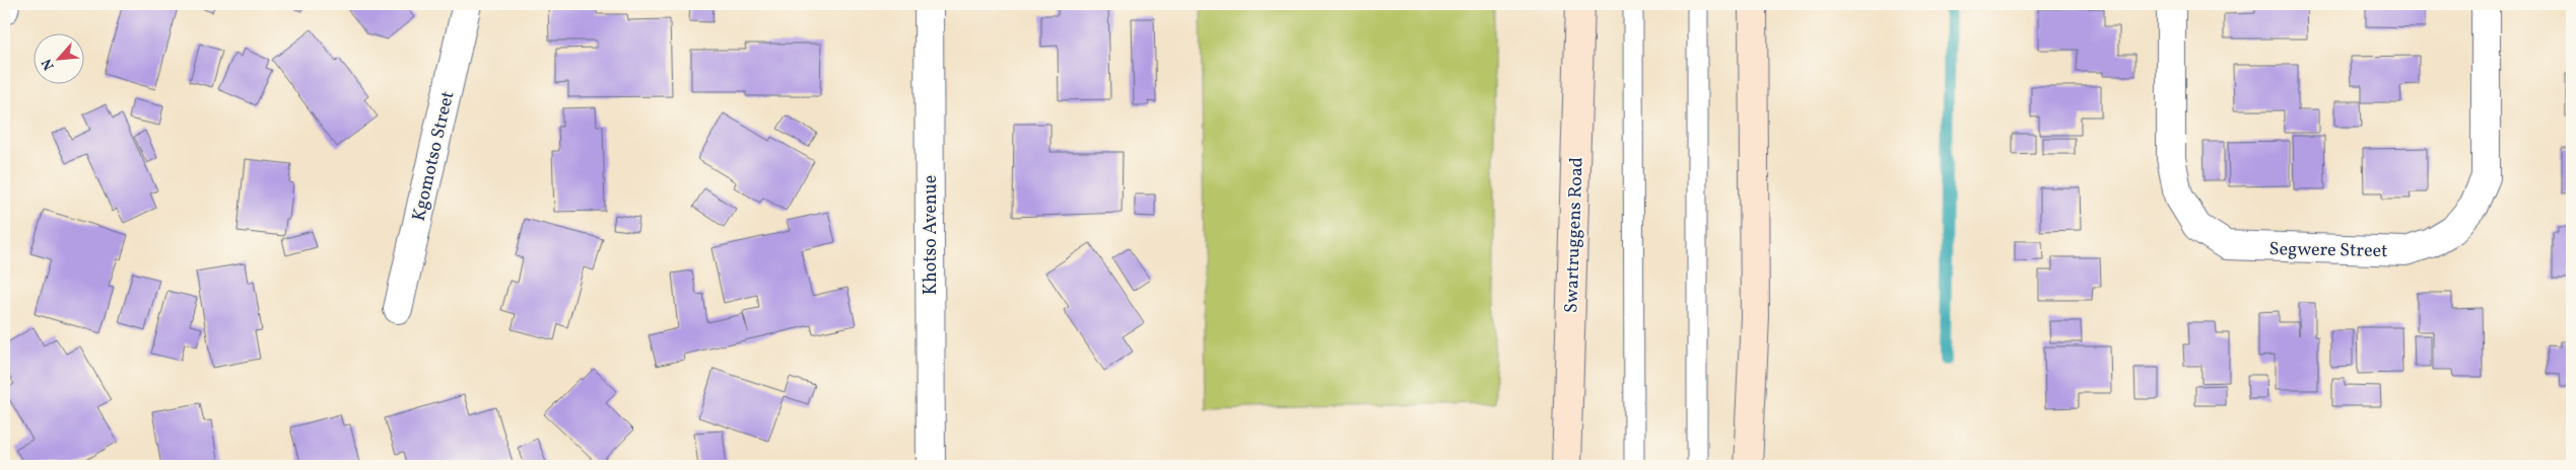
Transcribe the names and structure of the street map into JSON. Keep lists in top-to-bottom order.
{
  "streets": {
    "main road": ["Swartruggens Road"],
    "street": ["Kgomotso Street", "Khotso Avenue", "Segwere Street"]
  },
  "north": "bottom left"
}
